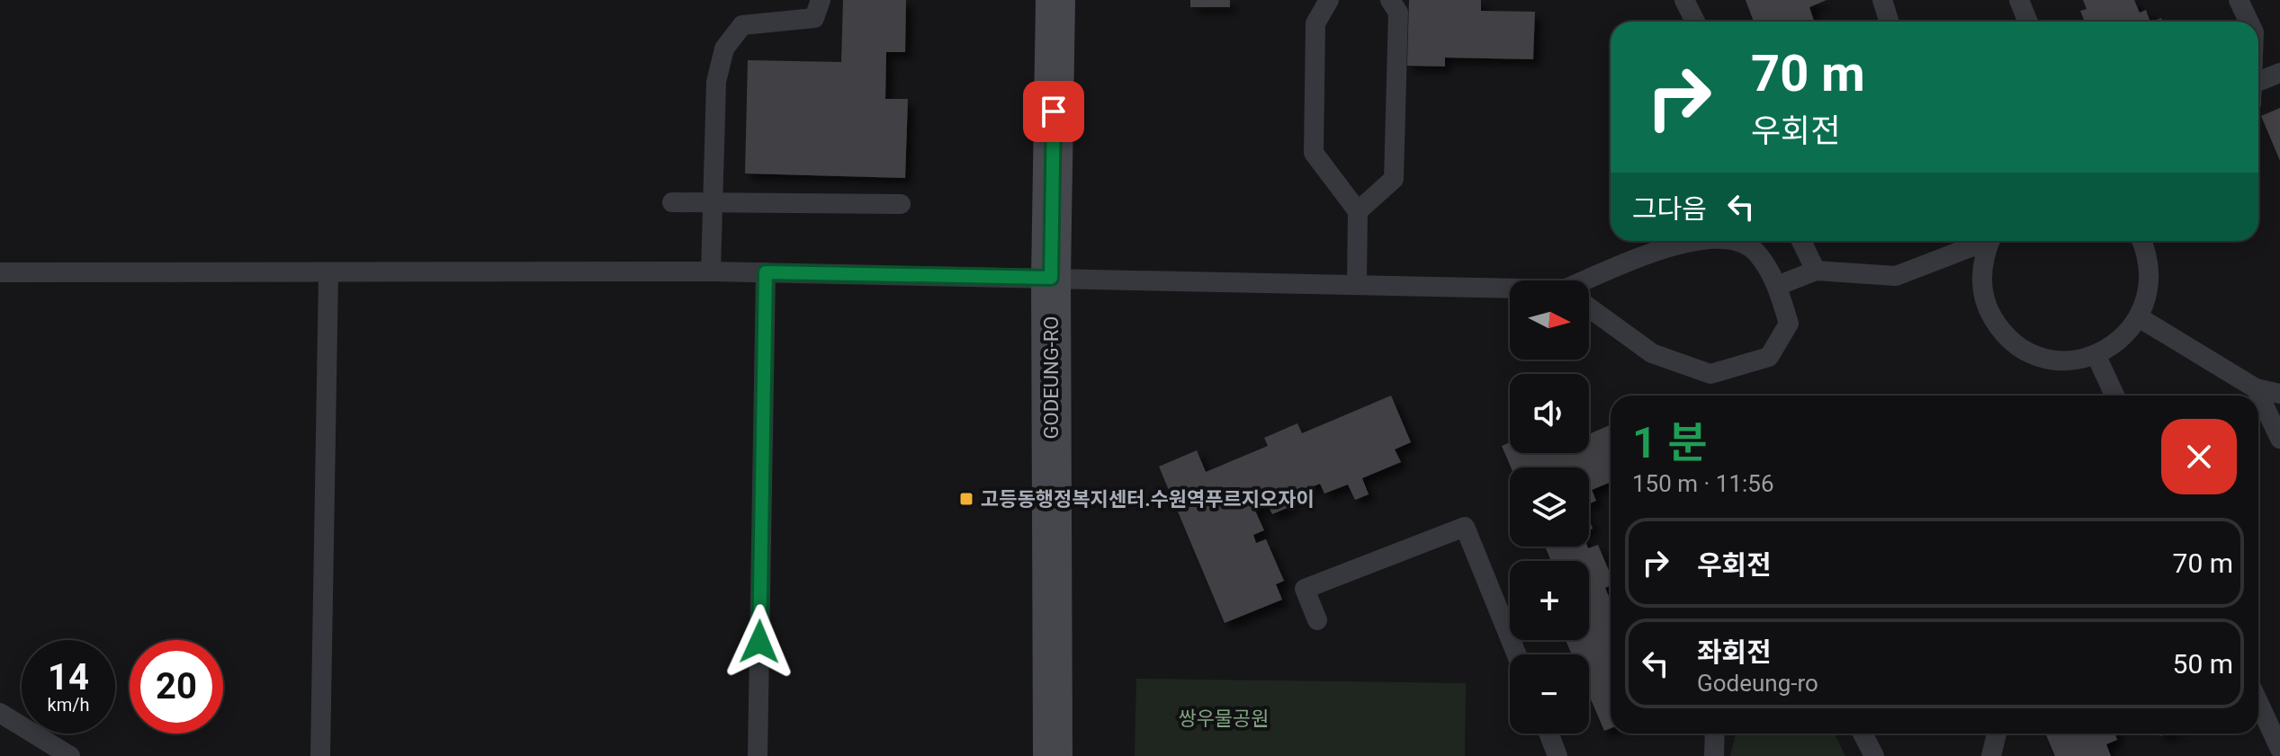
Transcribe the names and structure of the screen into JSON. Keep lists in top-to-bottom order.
{
  "streets": {
    "street": ["GODEUNG-RO"]
  },
  "parks": ["쌍우물공원"],
  "places": {
    "transit": ["고등동행정복지센터.수원역푸르지오자이"]
  },
  "north": "right",
  "page": {
    "turn": ["70 m", "우회전"],
    "then": "그다음",
    "map_buttons": ["+", "−"],
    "heading": ["1 분", "150 m · 11:56"],
    "list": [
      {
        "name": "우회전",
        "value": "70 m"
      },
      {
        "name": "좌회전",
        "note": "Godeung-ro",
        "value": "50 m"
      }
    ],
    "speed": "14 km/h",
    "limit": "20"
  }
}
